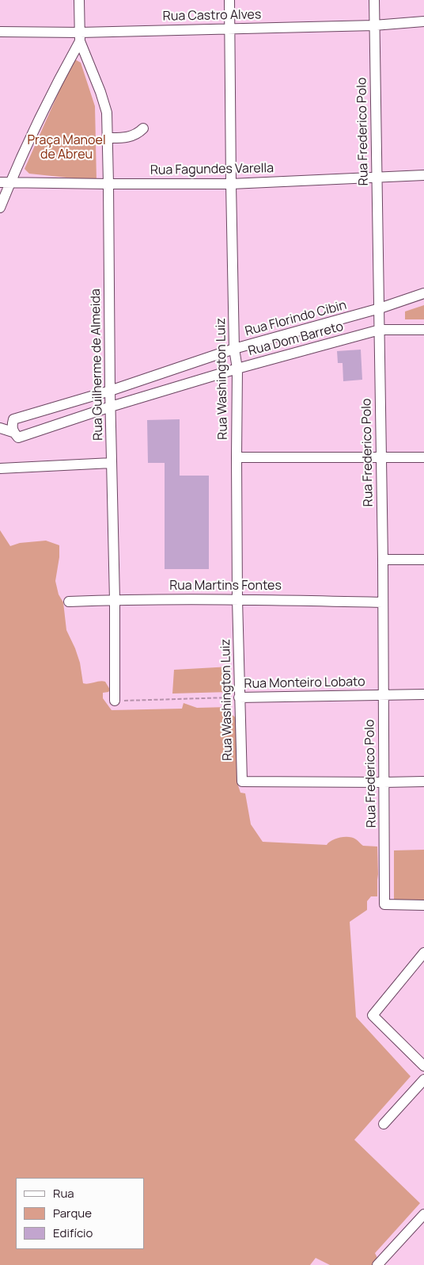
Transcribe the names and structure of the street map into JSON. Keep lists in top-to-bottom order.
{
  "streets": {
    "street": [
      "Rua Castro Alves",
      "Rua Frederico Polo",
      "Rua Fagundes Varella",
      "Rua Florindo Cibin",
      "Rua Dom Barreto",
      "Rua Guilherme de Almeida",
      "Rua Washington Luiz",
      "Rua Martins Fontes",
      "Rua Monteiro Lobato"
    ]
  },
  "crossings": [
    ["Rua Castro Alves", "Rua Frederico Polo"],
    ["Rua Castro Alves", "Rua Guilherme de Almeida"],
    ["Rua Castro Alves", "Rua Washington Luiz"],
    ["Rua Frederico Polo", "Rua Fagundes Varella"],
    ["Rua Frederico Polo", "Rua Florindo Cibin"],
    ["Rua Frederico Polo", "Rua Dom Barreto"],
    ["Rua Frederico Polo", "Rua Washington Luiz"],
    ["Rua Frederico Polo", "Rua Martins Fontes"],
    ["Rua Frederico Polo", "Rua Monteiro Lobato"],
    ["Rua Fagundes Varella", "Rua Guilherme de Almeida"],
    ["Rua Fagundes Varella", "Rua Washington Luiz"],
    ["Rua Florindo Cibin", "Rua Dom Barreto"],
    ["Rua Florindo Cibin", "Rua Guilherme de Almeida"],
    ["Rua Florindo Cibin", "Rua Washington Luiz"],
    ["Rua Dom Barreto", "Rua Guilherme de Almeida"],
    ["Rua Dom Barreto", "Rua Washington Luiz"],
    ["Rua Guilherme de Almeida", "Rua Martins Fontes"],
    ["Rua Guilherme de Almeida", "Rua Monteiro Lobato"],
    ["Rua Washington Luiz", "Rua Martins Fontes"],
    ["Rua Washington Luiz", "Rua Monteiro Lobato"]
  ],
  "parks": ["Praça Manoel de Abreu"],
  "legend": ["Rua", "Parque", "Edifício"]
}
